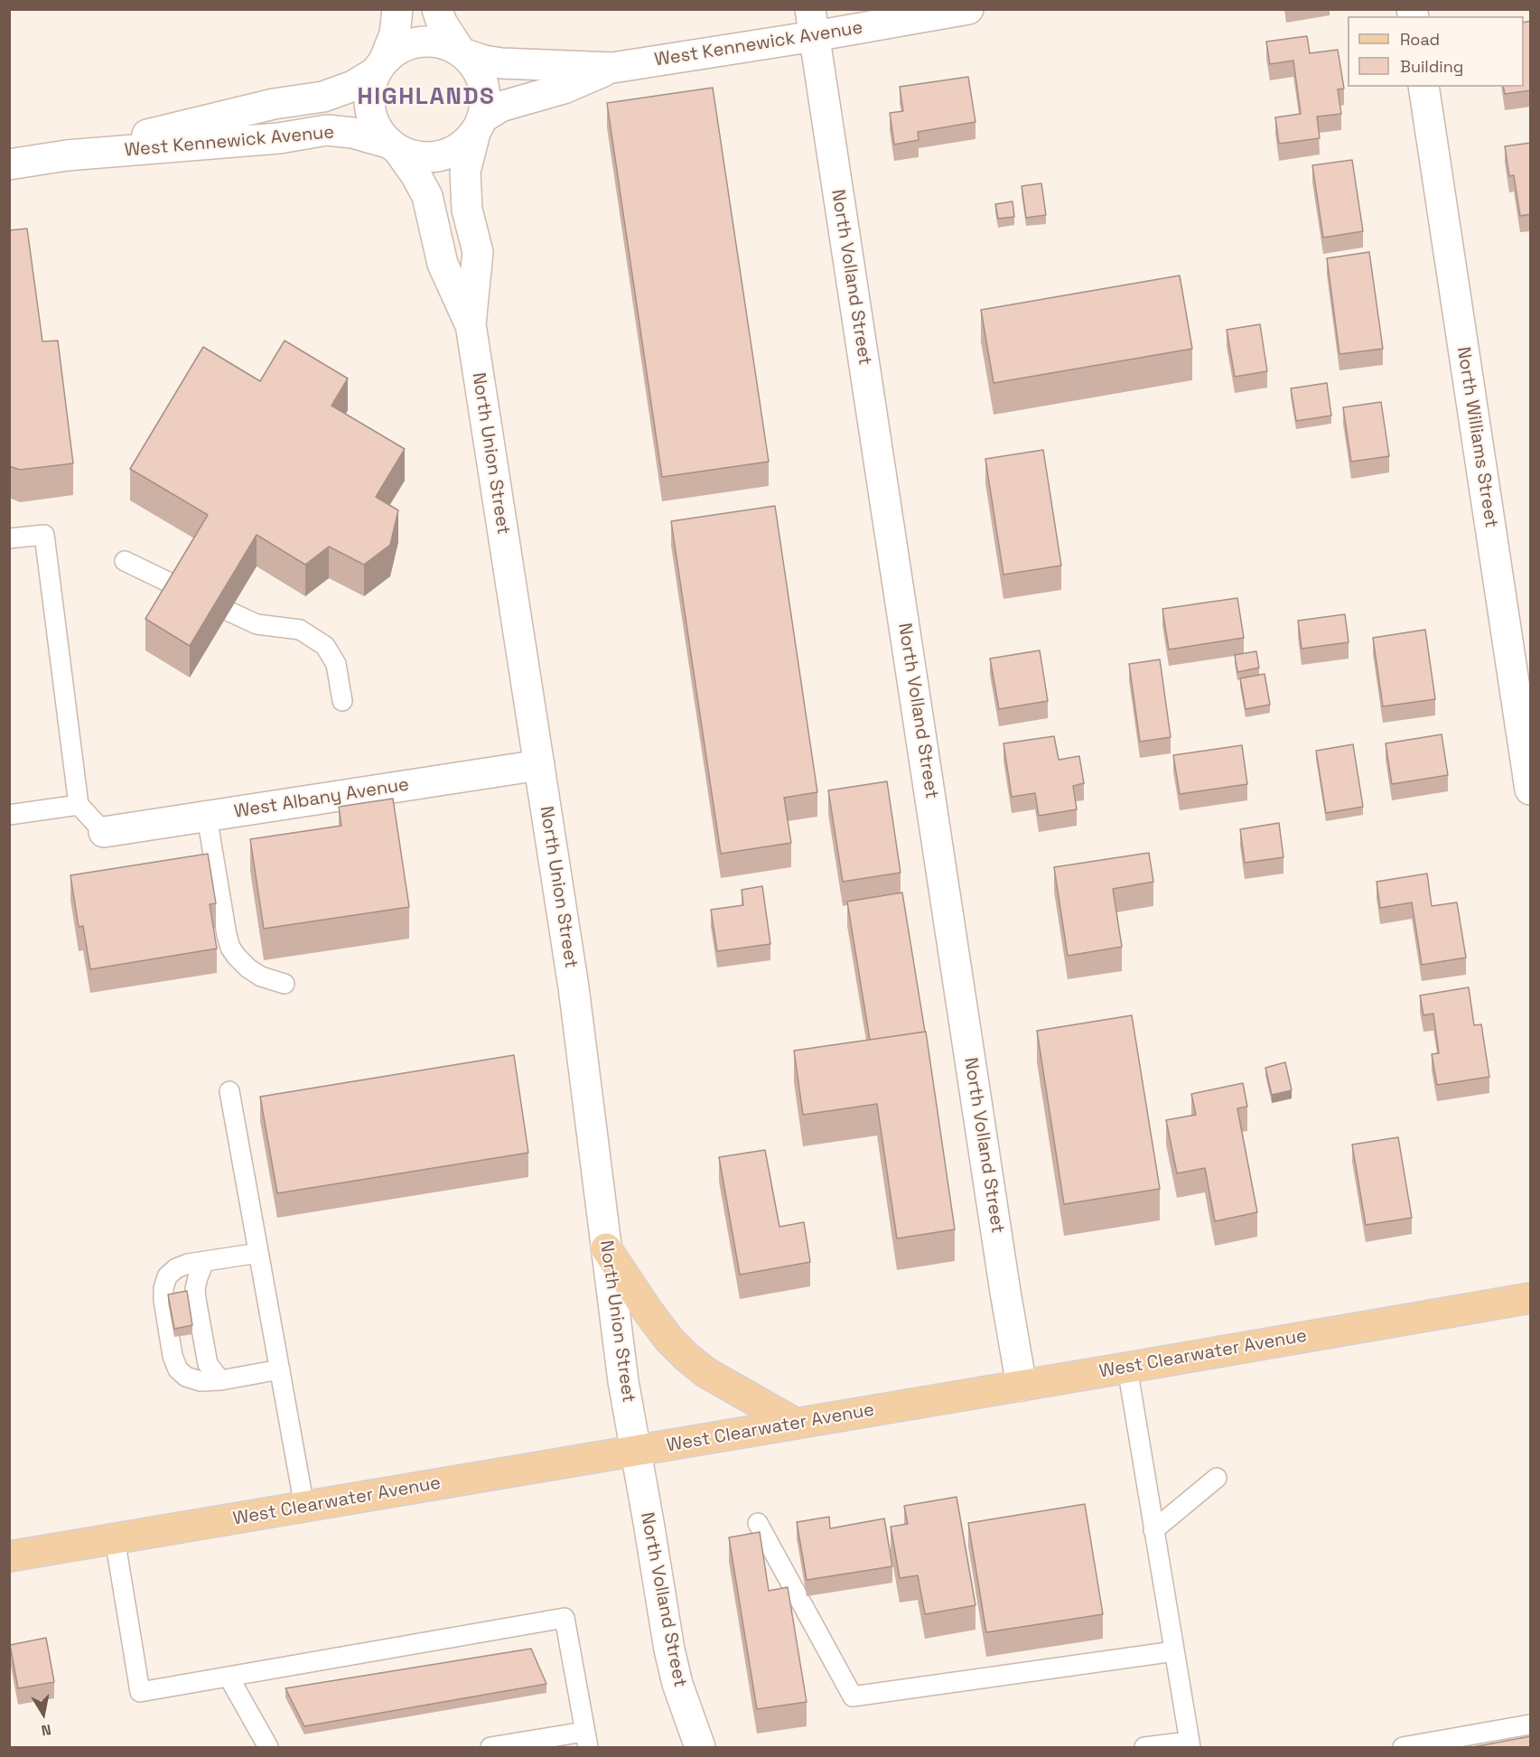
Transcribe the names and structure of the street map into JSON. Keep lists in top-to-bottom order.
{
  "streets": {
    "main road": ["West Clearwater Avenue"],
    "street": [
      "West Kennewick Avenue",
      "North Volland Street",
      "North Williams Street",
      "North Union Street",
      "West Albany Avenue"
    ]
  },
  "crossings": [
    ["West Kennewick Avenue", "North Volland Street"],
    ["West Kennewick Avenue", "North Union Street"],
    ["North Volland Street", "North Union Street"],
    ["North Volland Street", "West Clearwater Avenue"],
    ["North Union Street", "West Albany Avenue"],
    ["North Union Street", "West Clearwater Avenue"]
  ],
  "districts": ["HIGHLANDS"],
  "legend": ["Road", "Building"],
  "north": "bottom"
}
